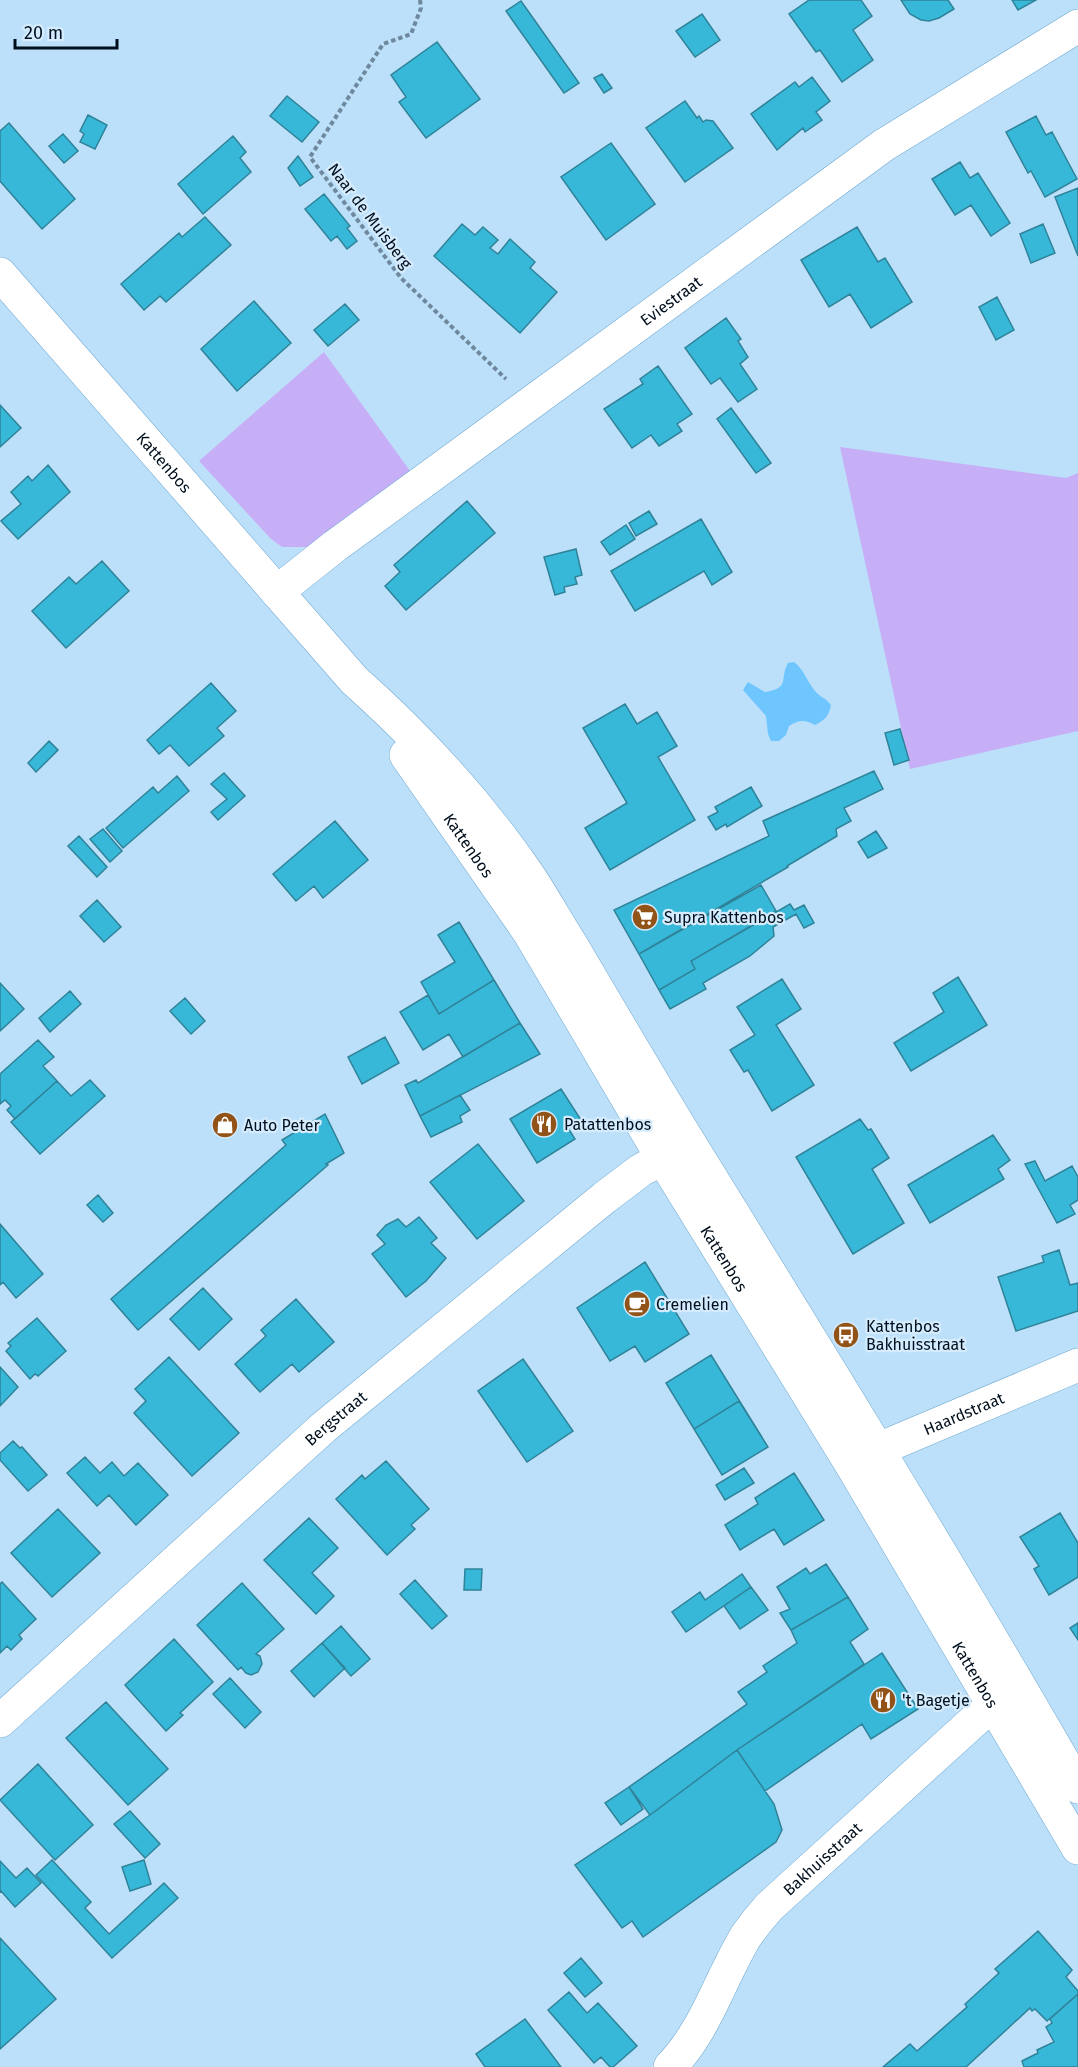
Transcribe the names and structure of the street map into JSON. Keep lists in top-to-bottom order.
{
  "streets": {
    "main road": [
      "Eviestraat",
      "Kattenbos",
      "Haardstraat",
      "Bergstraat",
      "Bakhuisstraat"
    ],
    "path": ["Naar de Muisberg"]
  },
  "crossings": [
    ["Naar de Muisberg", "Eviestraat"],
    ["Eviestraat", "Kattenbos"],
    ["Kattenbos", "Haardstraat"],
    ["Kattenbos", "Bergstraat"],
    ["Kattenbos", "Bakhuisstraat"]
  ],
  "places": {
    "supermarket": ["Supra Kattenbos"],
    "restaurant": ["Patattenbos", "'t Bagetje"],
    "shop": ["Auto Peter"],
    "cafe": ["Cremelien"],
    "bus stop": ["Kattenbos Bakhuisstraat"]
  },
  "scale_bar": "20 m"
}
